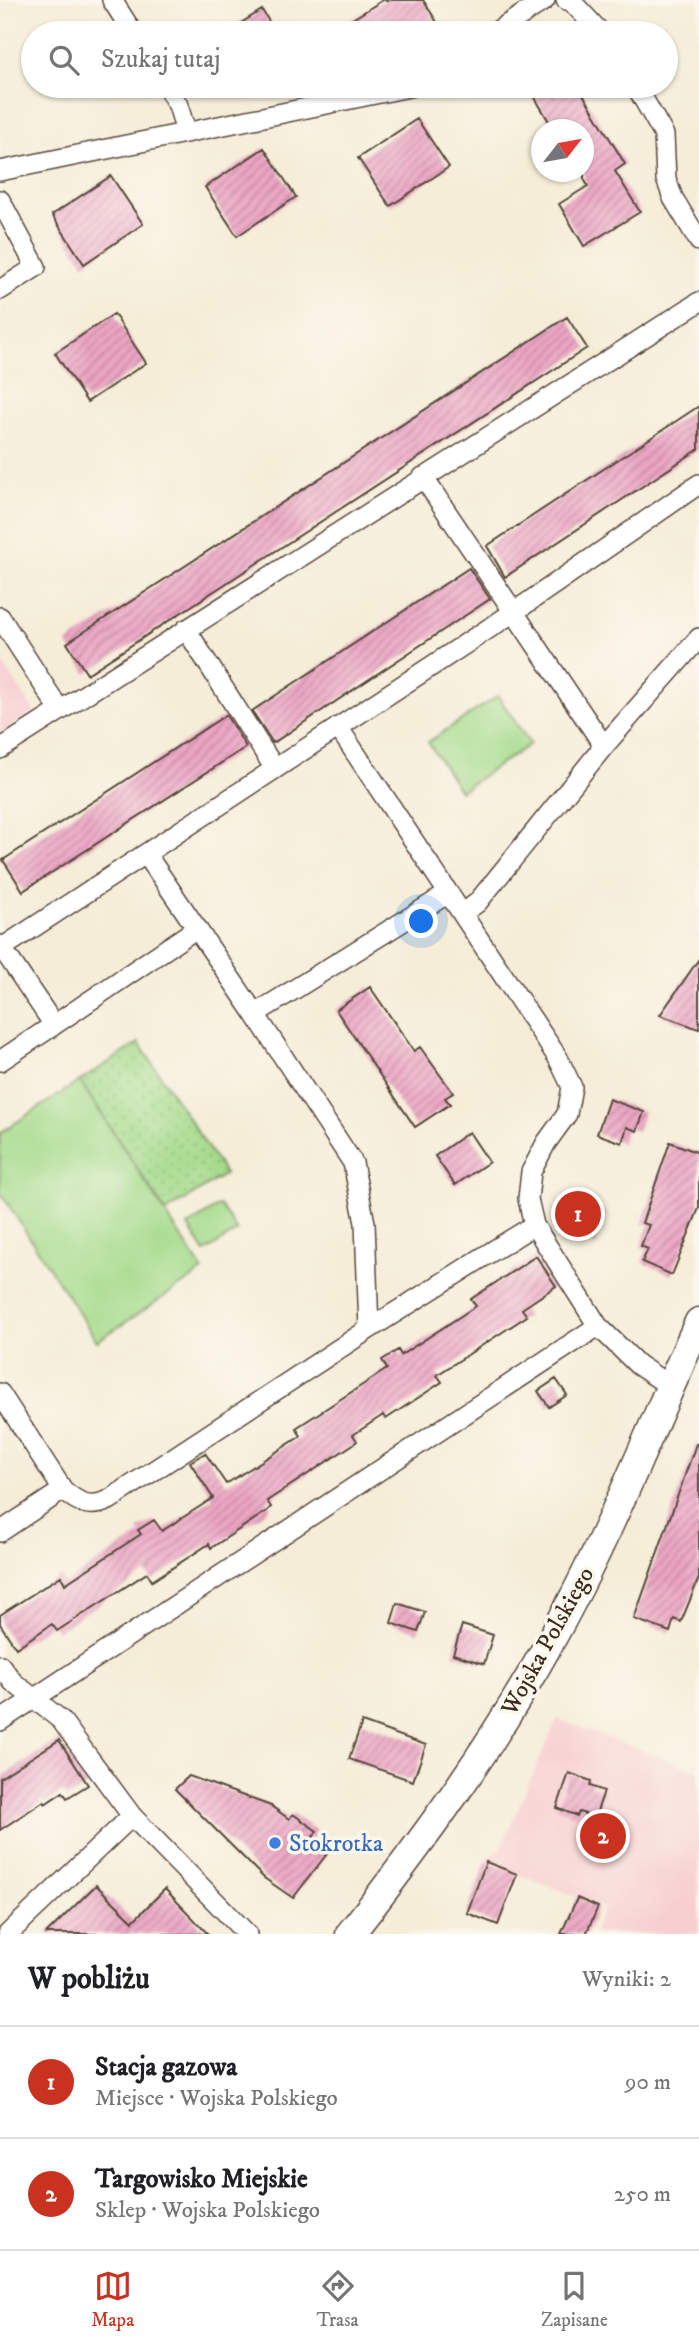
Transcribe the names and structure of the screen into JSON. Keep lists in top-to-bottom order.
{
  "streets": {
    "street": ["Wojska Polskiego"]
  },
  "places": ["Stokrotka"],
  "north": "top right",
  "page": {
    "search": "Szukaj tutaj",
    "pins": ["1", "2"],
    "heading": ["W pobliżu", "Wyniki: 2"],
    "list": [
      {
        "mark": "1",
        "name": "Stacja gazowa",
        "note": "Miejsce · Wojska Polskiego",
        "value": "90 m"
      },
      {
        "mark": "2",
        "name": "Targowisko Miejskie",
        "note": "Sklep · Wojska Polskiego",
        "value": "250 m"
      }
    ],
    "nav": ["Mapa", "Trasa", "Zapisane"]
  }
}
